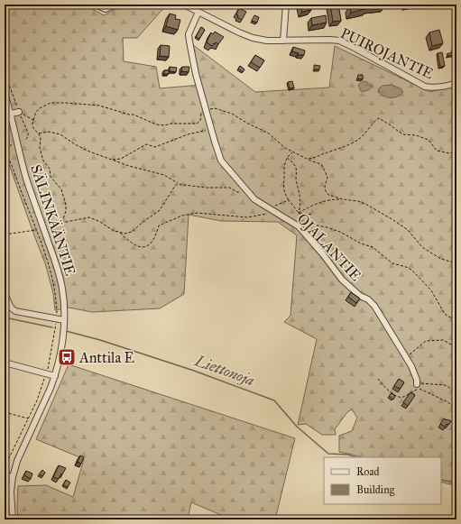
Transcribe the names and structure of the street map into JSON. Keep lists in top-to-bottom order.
{
  "streets": {
    "street": ["PUIROJANTIE", "SÄLINKÄÄNTIE", "OJALANTIE"]
  },
  "crossings": [
    ["PUIROJANTIE", "OJALANTIE"]
  ],
  "water": ["Liettonoja"],
  "places": {
    "bus stop": ["Anttila E"]
  },
  "legend": ["Road", "Building"]
}
